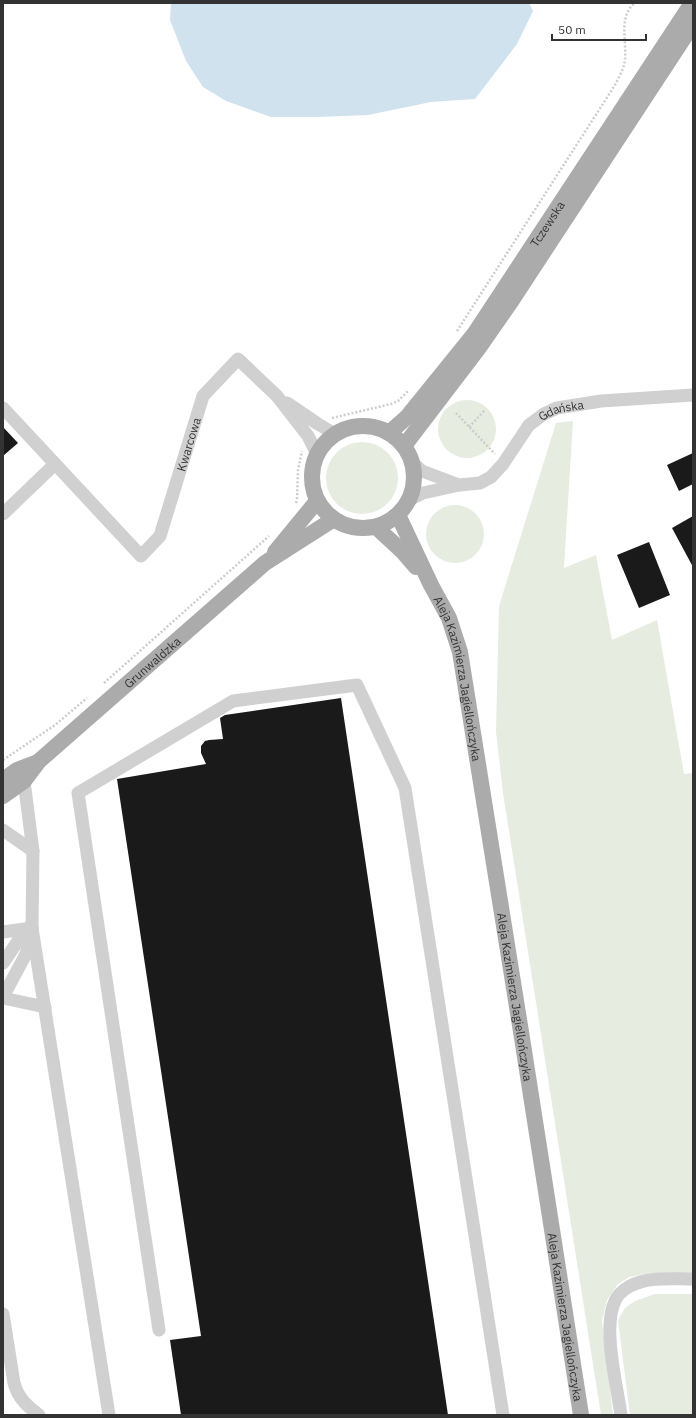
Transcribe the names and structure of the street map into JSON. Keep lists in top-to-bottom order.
{
  "streets": {
    "main road": ["Tczewska", "Grunwaldzka", "Aleja Kazimierza Jagiellończyka"],
    "street": ["Gdańska", "Kwarcowa"]
  },
  "crossings": [
    ["Tczewska", "Gdańska"],
    ["Tczewska", "Kwarcowa"],
    ["Tczewska", "Grunwaldzka"],
    ["Tczewska", "Aleja Kazimierza Jagiellończyka"],
    ["Gdańska", "Kwarcowa"],
    ["Gdańska", "Grunwaldzka"],
    ["Gdańska", "Aleja Kazimierza Jagiellończyka"],
    ["Kwarcowa", "Grunwaldzka"],
    ["Kwarcowa", "Aleja Kazimierza Jagiellończyka"],
    ["Grunwaldzka", "Aleja Kazimierza Jagiellończyka"]
  ],
  "scale_bar": "50 m"
}
